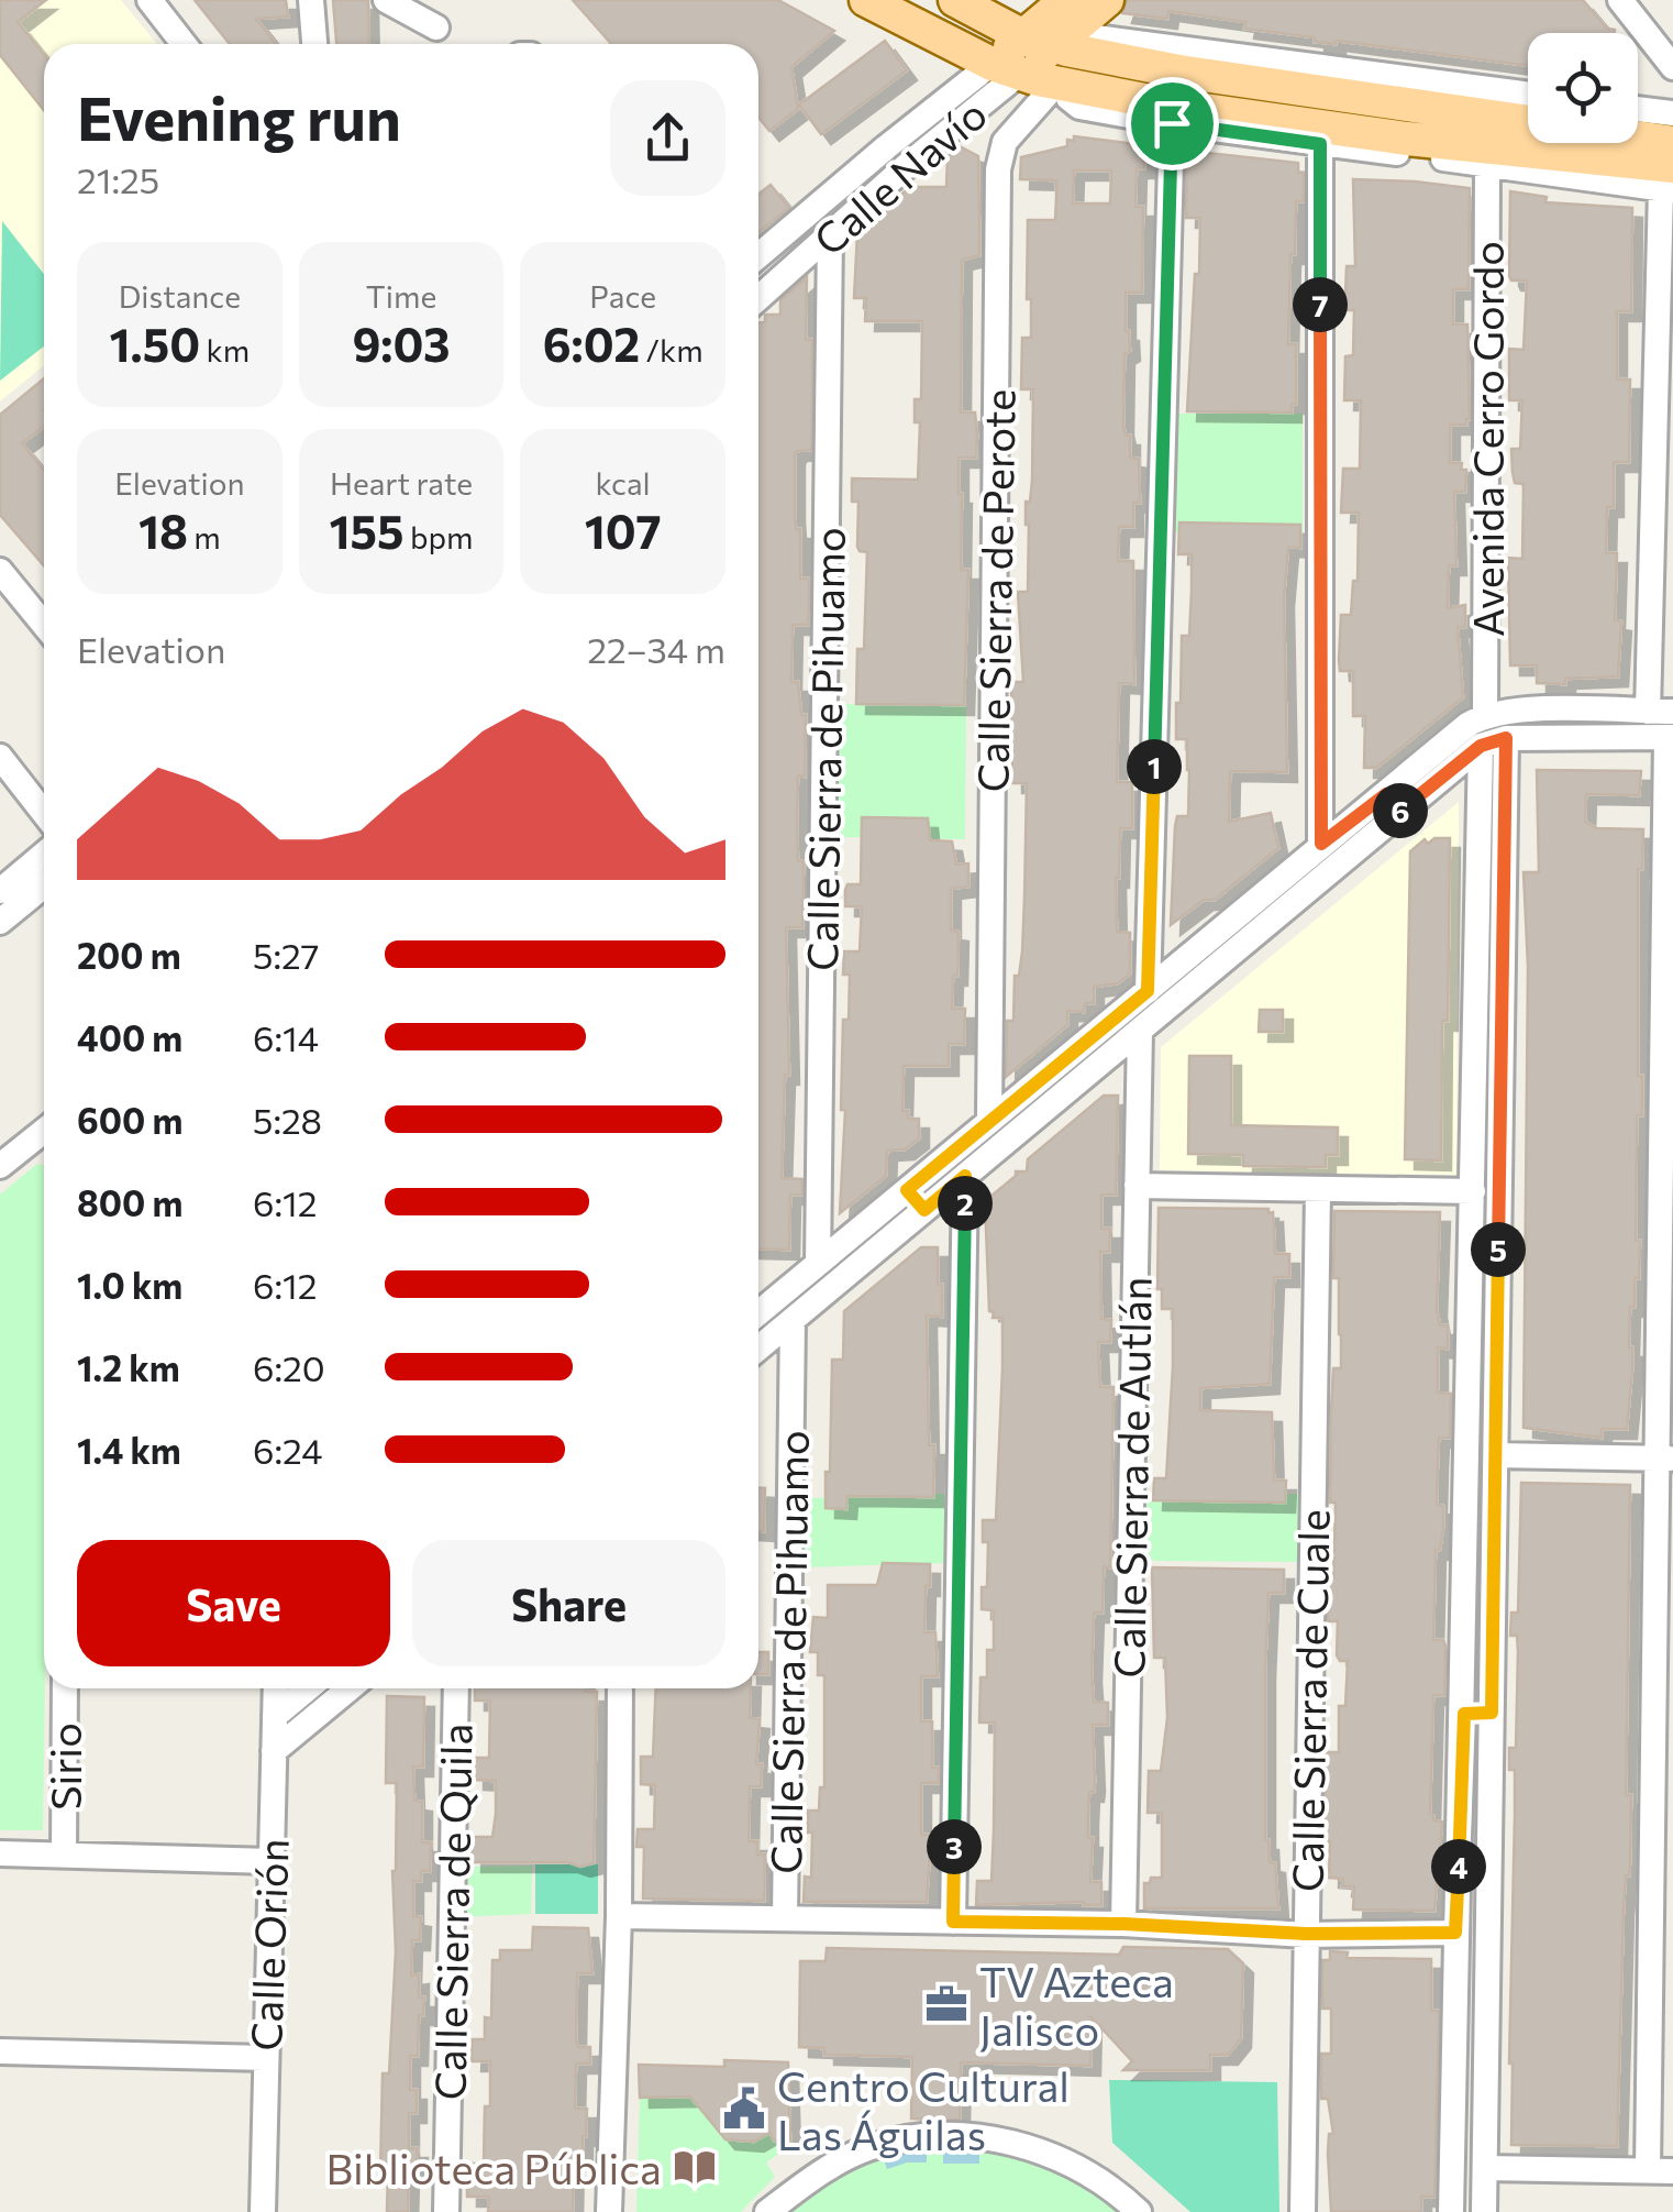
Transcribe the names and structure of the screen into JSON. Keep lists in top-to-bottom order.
{
  "streets": {
    "main road": ["Calle Navío"],
    "street": [
      "Avenida Cerro Gordo",
      "Calle Sierra de Perote",
      "Calle Sierra de Pihuamo",
      "Calle Sierra de Autlán",
      "Calle Sierra de Cuale",
      "Sirio",
      "Calle Sierra de Quila",
      "Calle Orión"
    ]
  },
  "crossings": [
    ["Calle Navío", "Calle Sierra de Pihuamo"]
  ],
  "places": {
    "office": ["TV Azteca Jalisco"],
    "public building": ["Centro Cultural Las Águilas"],
    "library": ["Biblioteca Pública"]
  },
  "page": {
    "heading": ["Evening run", "21:25"],
    "stats": [
      ["Distance", "1.50 km"],
      ["Time", "9:03"],
      ["Pace", "6:02 /km"],
      ["Elevation", "18 m"],
      ["Heart rate", "155 bpm"],
      ["kcal", "107"]
    ],
    "pins": [
      "7",
      "1",
      "6",
      "2",
      "5",
      "3",
      "4"
    ],
    "chart": ["Elevation", "22–34 m"],
    "list": [
      {
        "name": "200 m",
        "note": "5:27"
      },
      {
        "name": "400 m",
        "note": "6:14"
      },
      {
        "name": "600 m",
        "note": "5:28"
      },
      {
        "name": "800 m",
        "note": "6:12"
      },
      {
        "name": "1.0 km",
        "note": "6:12"
      },
      {
        "name": "1.2 km",
        "note": "6:20"
      },
      {
        "name": "1.4 km",
        "note": "6:24"
      }
    ],
    "buttons": ["Save", "Share"]
  }
}
